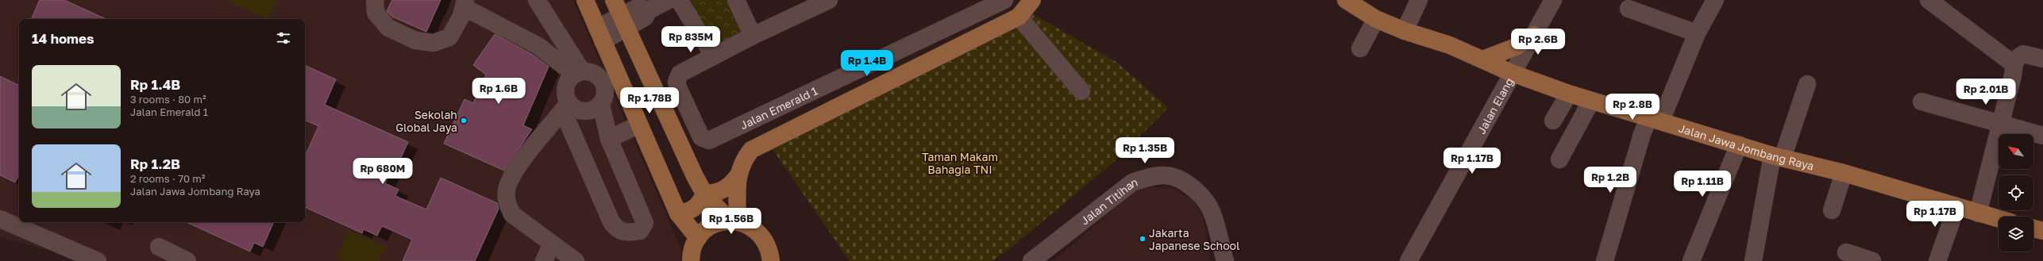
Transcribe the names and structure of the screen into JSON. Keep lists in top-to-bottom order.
{
  "streets": {
    "main road": ["Jalan Jawa Jombang Raya"],
    "street": ["Jalan Elang", "Jalan Emerald 1", "Jalan Titihan"]
  },
  "crossings": [
    ["Jalan Elang", "Jalan Jawa Jombang Raya"]
  ],
  "parks": ["Taman Makam Bahagia TNI"],
  "places": ["Sekolah Global Jaya", "Jakarta Japanese School"],
  "north": "top left",
  "page": {
    "heading": "14 homes",
    "price": [
      "Rp 835M",
      "Rp 2.6B",
      "Rp 1.4B",
      "Rp 1.6B",
      "Rp 2.01B",
      "Rp 1.78B",
      "Rp 2.8B",
      "Rp 1.35B",
      "Rp 1.17B",
      "Rp 680M",
      "Rp 1.2B",
      "Rp 1.11B",
      "Rp 1.17B",
      "Rp 1.56B"
    ],
    "list": [
      {
        "name": "Rp 1.4B",
        "note": "3 rooms · 80 m² · Jalan Emerald 1"
      },
      {
        "name": "Rp 1.2B",
        "note": "2 rooms · 70 m² · Jalan Jawa Jombang Raya"
      }
    ]
  }
}
